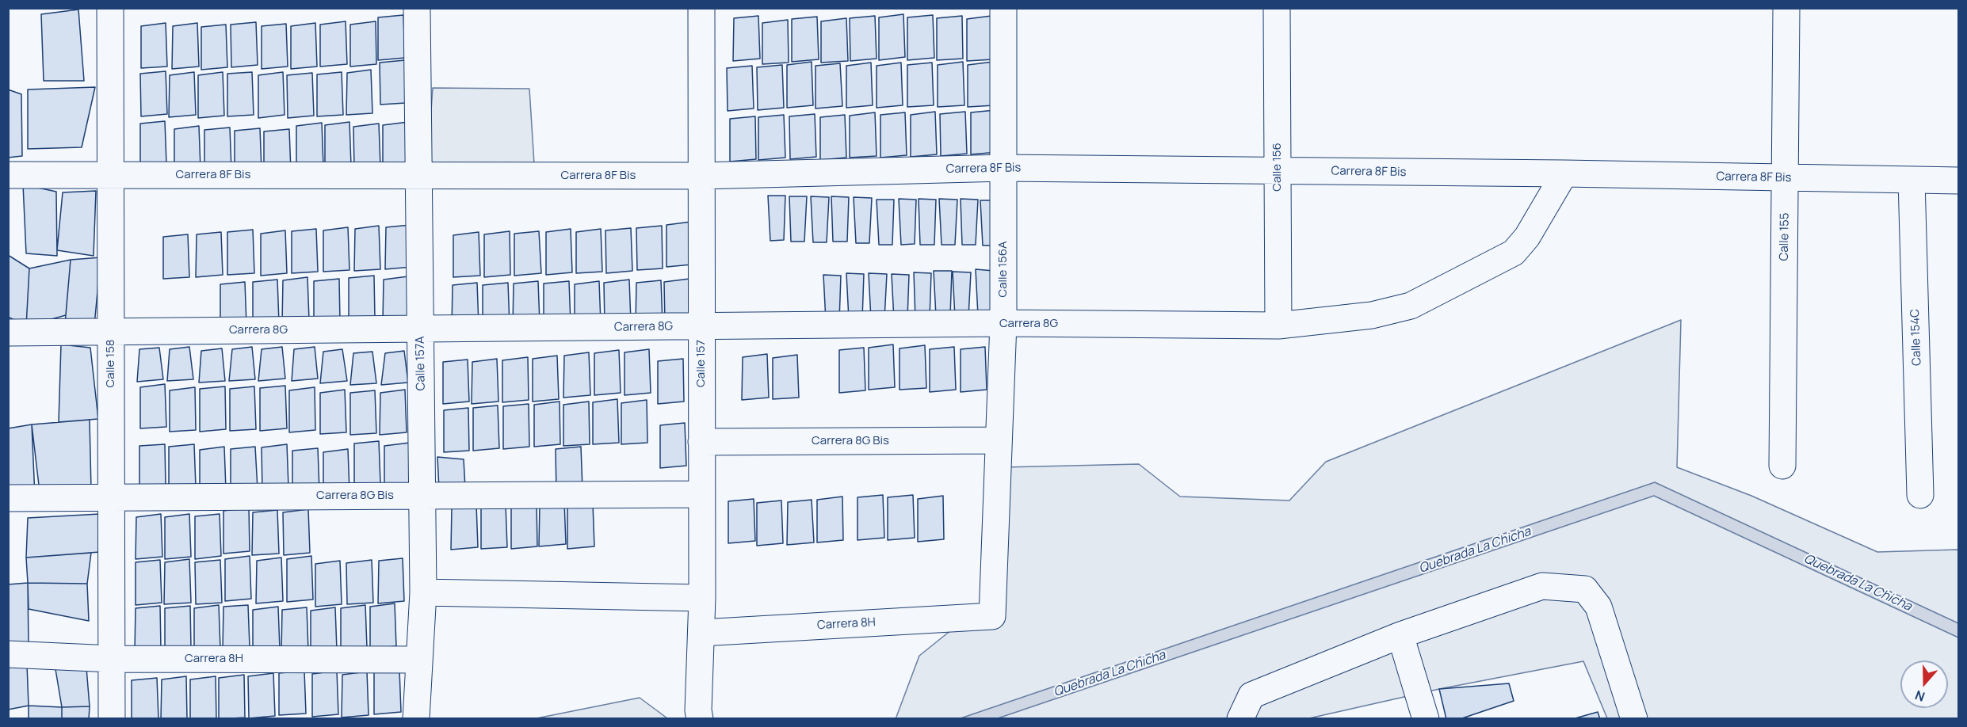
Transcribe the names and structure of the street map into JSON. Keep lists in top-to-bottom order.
{
  "streets": {
    "street": [
      "Calle 156",
      "Carrera 8F Bis",
      "Calle 155",
      "Calle 156A",
      "Carrera 8G",
      "Calle 154C",
      "Calle 158",
      "Calle 157A",
      "Calle 157",
      "Carrera 8G Bis",
      "Carrera 8H"
    ]
  },
  "crossings": [
    ["Calle 156", "Carrera 8F Bis"],
    ["Calle 156", "Carrera 8G"],
    ["Carrera 8F Bis", "Calle 155"],
    ["Carrera 8F Bis", "Calle 156A"],
    ["Carrera 8F Bis", "Carrera 8G"],
    ["Carrera 8F Bis", "Calle 154C"],
    ["Carrera 8F Bis", "Calle 158"],
    ["Carrera 8F Bis", "Calle 157A"],
    ["Carrera 8F Bis", "Calle 157"],
    ["Calle 156A", "Carrera 8G"],
    ["Calle 156A", "Carrera 8G Bis"],
    ["Calle 156A", "Carrera 8H"],
    ["Carrera 8G", "Calle 158"],
    ["Carrera 8G", "Calle 157A"],
    ["Carrera 8G", "Calle 157"],
    ["Calle 158", "Carrera 8G Bis"],
    ["Calle 158", "Carrera 8H"],
    ["Calle 157A", "Carrera 8G Bis"],
    ["Calle 157A", "Carrera 8H"],
    ["Calle 157", "Carrera 8G Bis"],
    ["Calle 157", "Carrera 8H"]
  ],
  "water": ["Quebrada La Chicha"],
  "north": "bottom"
}
